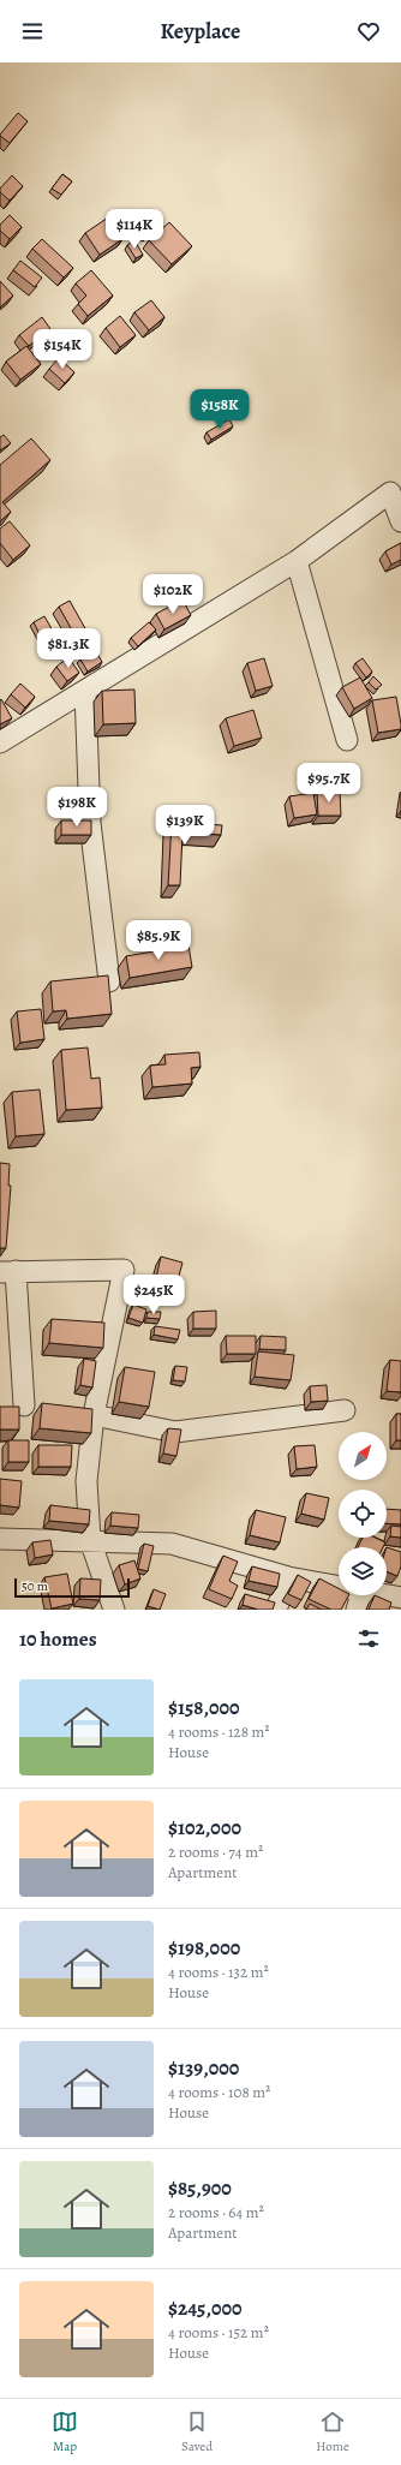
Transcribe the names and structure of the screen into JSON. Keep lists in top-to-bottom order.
{
  "scale_bar": "50 m",
  "north": "top right",
  "page": {
    "header": "Keyplace",
    "price": [
      "$114K",
      "$154K",
      "$158K",
      "$102K",
      "$81.3K",
      "$95.7K",
      "$198K",
      "$139K",
      "$85.9K",
      "$245K"
    ],
    "scale": "50 m",
    "heading": "10 homes",
    "list": [
      {
        "name": "$158,000",
        "note": "4 rooms · 128 m² · House"
      },
      {
        "name": "$102,000",
        "note": "2 rooms · 74 m² · Apartment"
      },
      {
        "name": "$198,000",
        "note": "4 rooms · 132 m² · House"
      },
      {
        "name": "$139,000",
        "note": "4 rooms · 108 m² · House"
      },
      {
        "name": "$85,900",
        "note": "2 rooms · 64 m² · Apartment"
      },
      {
        "name": "$245,000",
        "note": "4 rooms · 152 m² · House"
      }
    ],
    "tabs": ["Map", "Saved", "Home"]
  }
}
